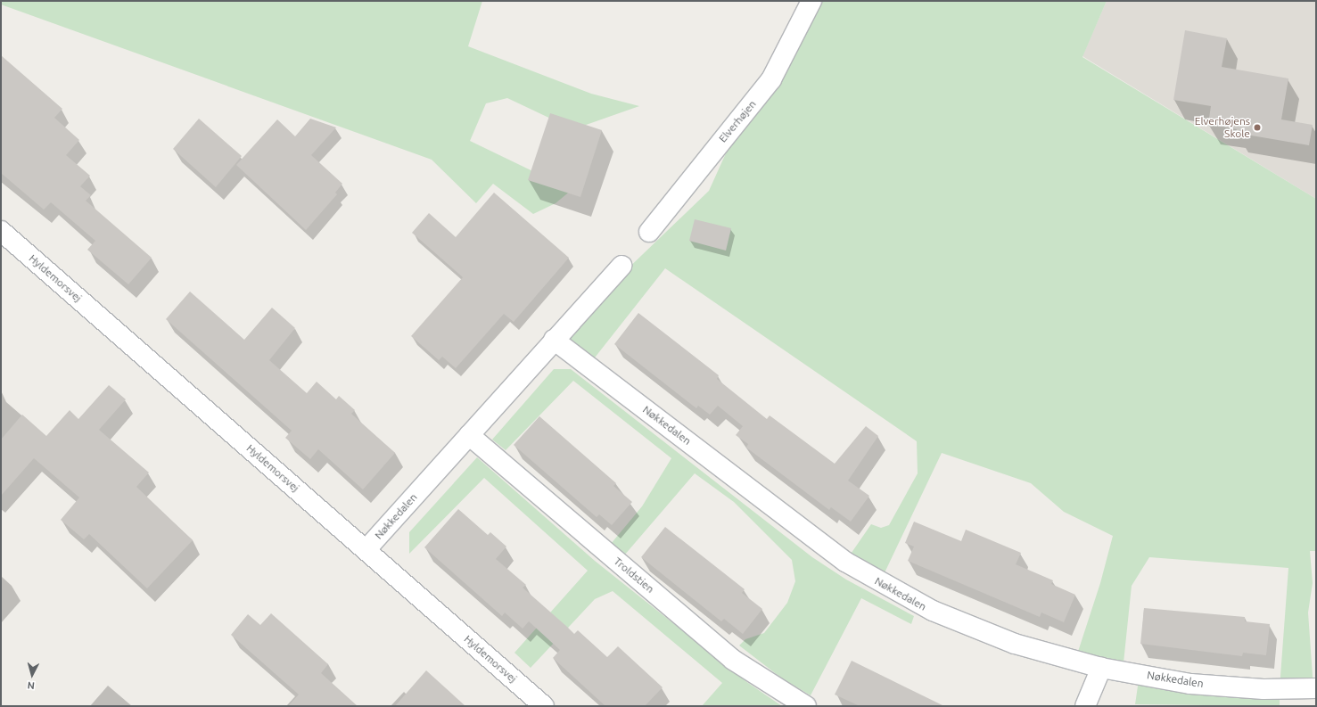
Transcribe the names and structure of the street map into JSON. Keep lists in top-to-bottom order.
{
  "streets": {
    "street": [
      "Elverhøjen",
      "Hyldemorsvej",
      "Nøkkedalen",
      "Troldstien"
    ]
  },
  "crossings": [
    ["Hyldemorsvej", "Nøkkedalen"],
    ["Nøkkedalen", "Troldstien"]
  ],
  "places": ["Elverhøjens Skole"],
  "north": "bottom"
}
